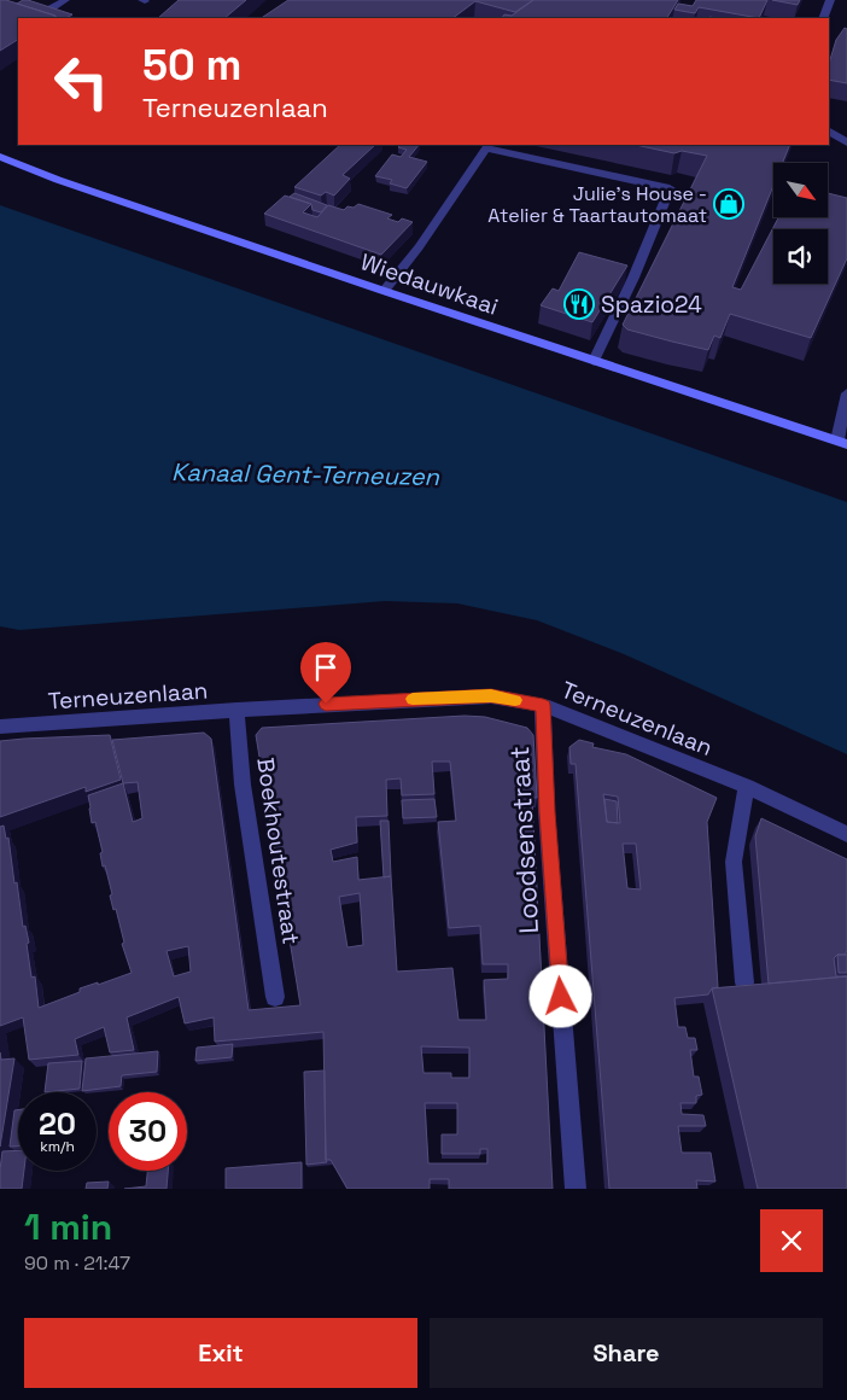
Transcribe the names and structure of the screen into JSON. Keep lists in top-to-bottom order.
{
  "streets": {
    "main road": ["Wiedauwkaai"],
    "street": ["Terneuzenlaan", "Loodsenstraat", "Boekhoutestraat"]
  },
  "crossings": [
    ["Terneuzenlaan", "Loodsenstraat"],
    ["Terneuzenlaan", "Boekhoutestraat"]
  ],
  "water": ["Kanaal Gent-Terneuzen"],
  "places": {
    "shop": ["Julie's House - Atelier & Taartautomaat"],
    "restaurant": ["Spazio24"]
  },
  "north": "bottom right",
  "page": {
    "turn": ["50 m", "Terneuzenlaan"],
    "speed": "20 km/h",
    "limit": "30",
    "heading": ["1 min", "90 m · 21:47"],
    "buttons": ["Exit", "Share"]
  }
}
